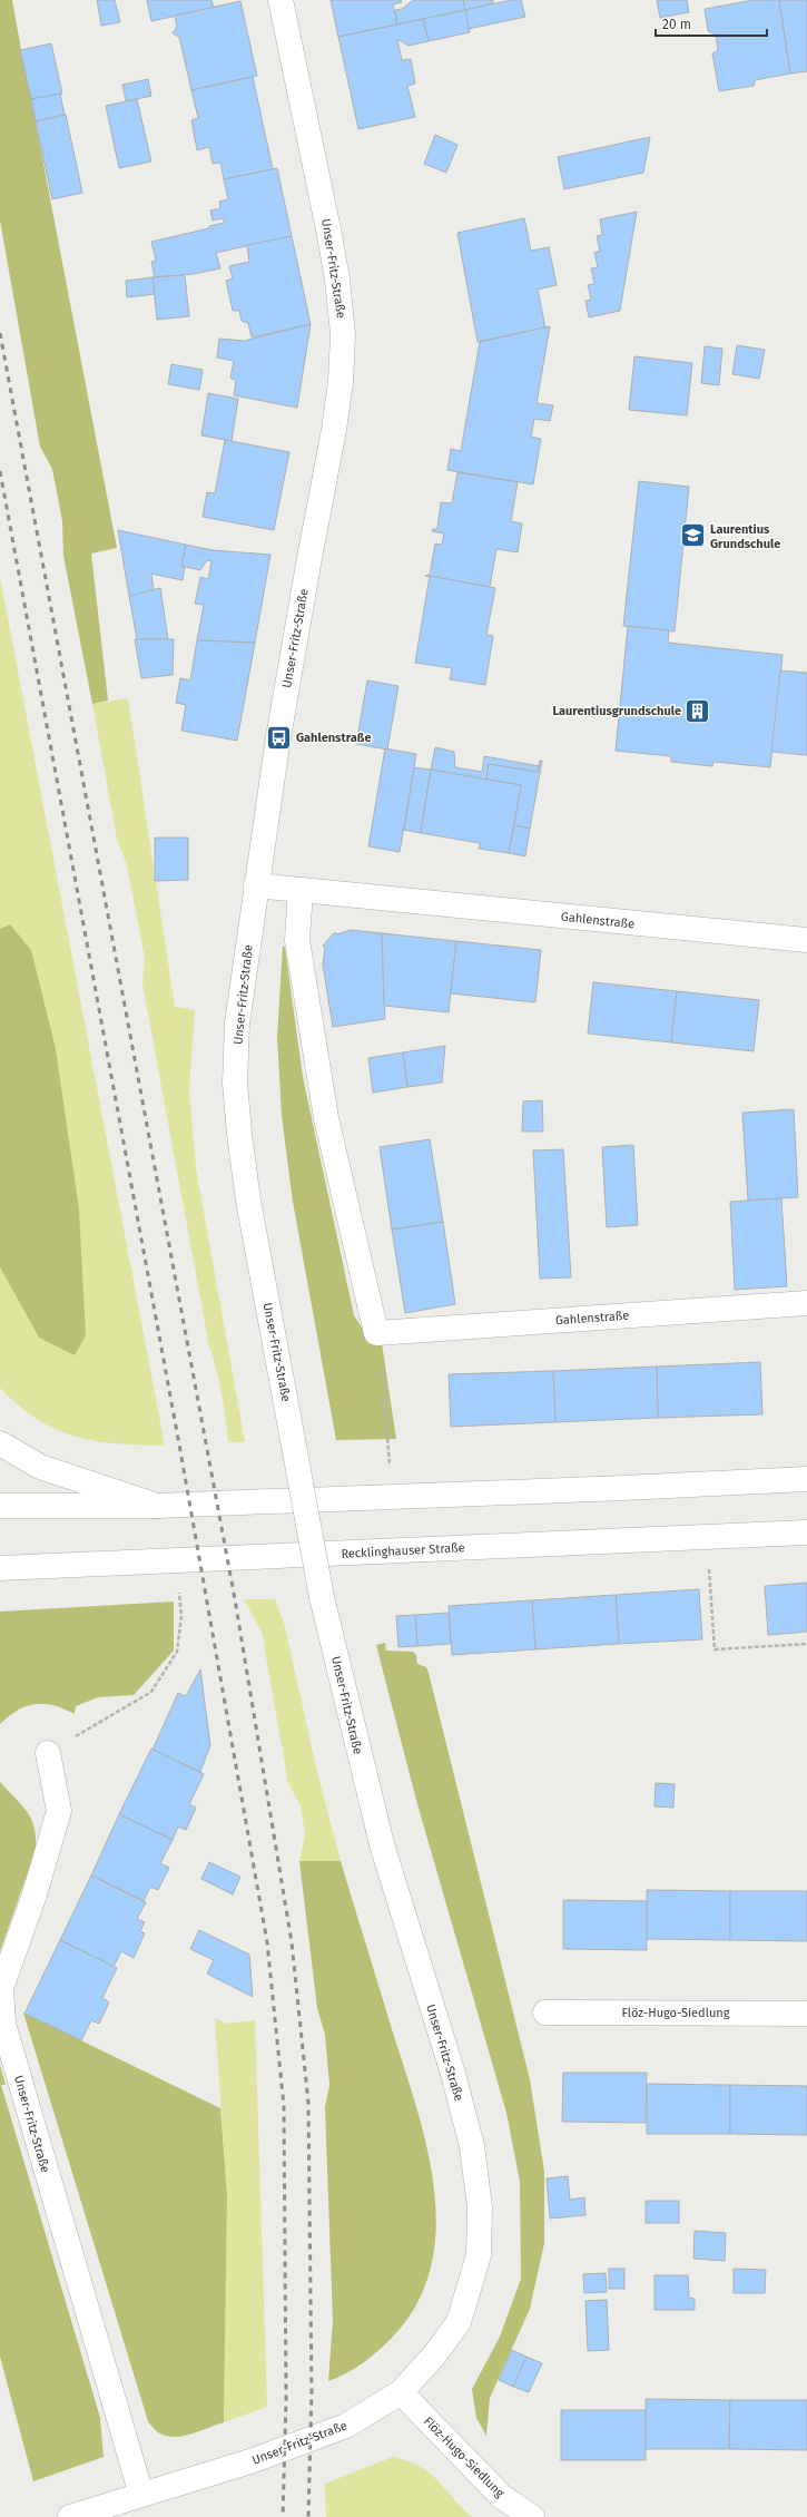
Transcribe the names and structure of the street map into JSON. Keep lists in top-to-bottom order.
{
  "streets": {
    "main road": [
      "Unser-Fritz-Straße",
      "Gahlenstraße",
      "Recklinghauser Straße",
      "Flöz-Hugo-Siedlung"
    ]
  },
  "crossings": [
    ["Unser-Fritz-Straße", "Gahlenstraße"],
    ["Unser-Fritz-Straße", "Flöz-Hugo-Siedlung"]
  ],
  "places": {
    "school or university": ["Laurentius Grundschule"],
    "building": ["Laurentiusgrundschule"],
    "bus stop": ["Gahlenstraße"]
  },
  "scale_bar": "20 m"
}
